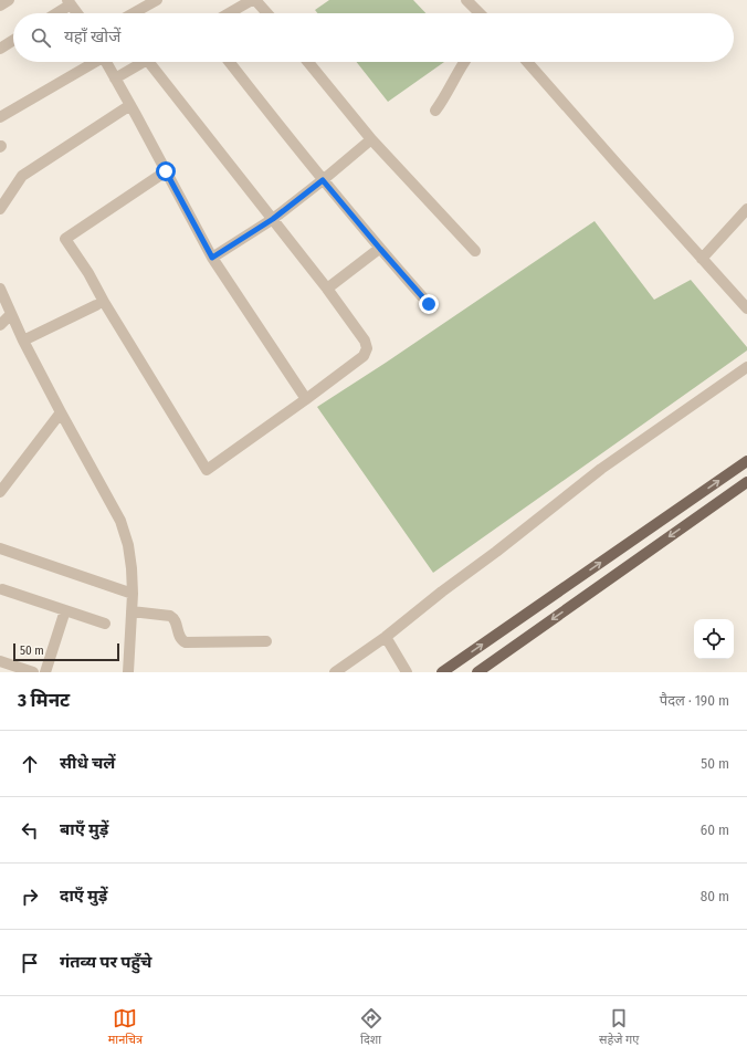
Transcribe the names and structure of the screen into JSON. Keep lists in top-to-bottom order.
{
  "scale_bar": "50 m",
  "page": {
    "search": "यहाँ खोजें",
    "scale": "50 m",
    "heading": ["3 मिनट", "पैदल · 190 m"],
    "list": [
      ["सीधे चलें", "50 m"],
      ["बाएँ मुड़ें", "60 m"],
      ["दाएँ मुड़ें", "80 m"],
      "गंतव्य पर पहुँचे"
    ],
    "nav": ["मानचित्र", "दिशा", "सहेजे गए"]
  }
}
